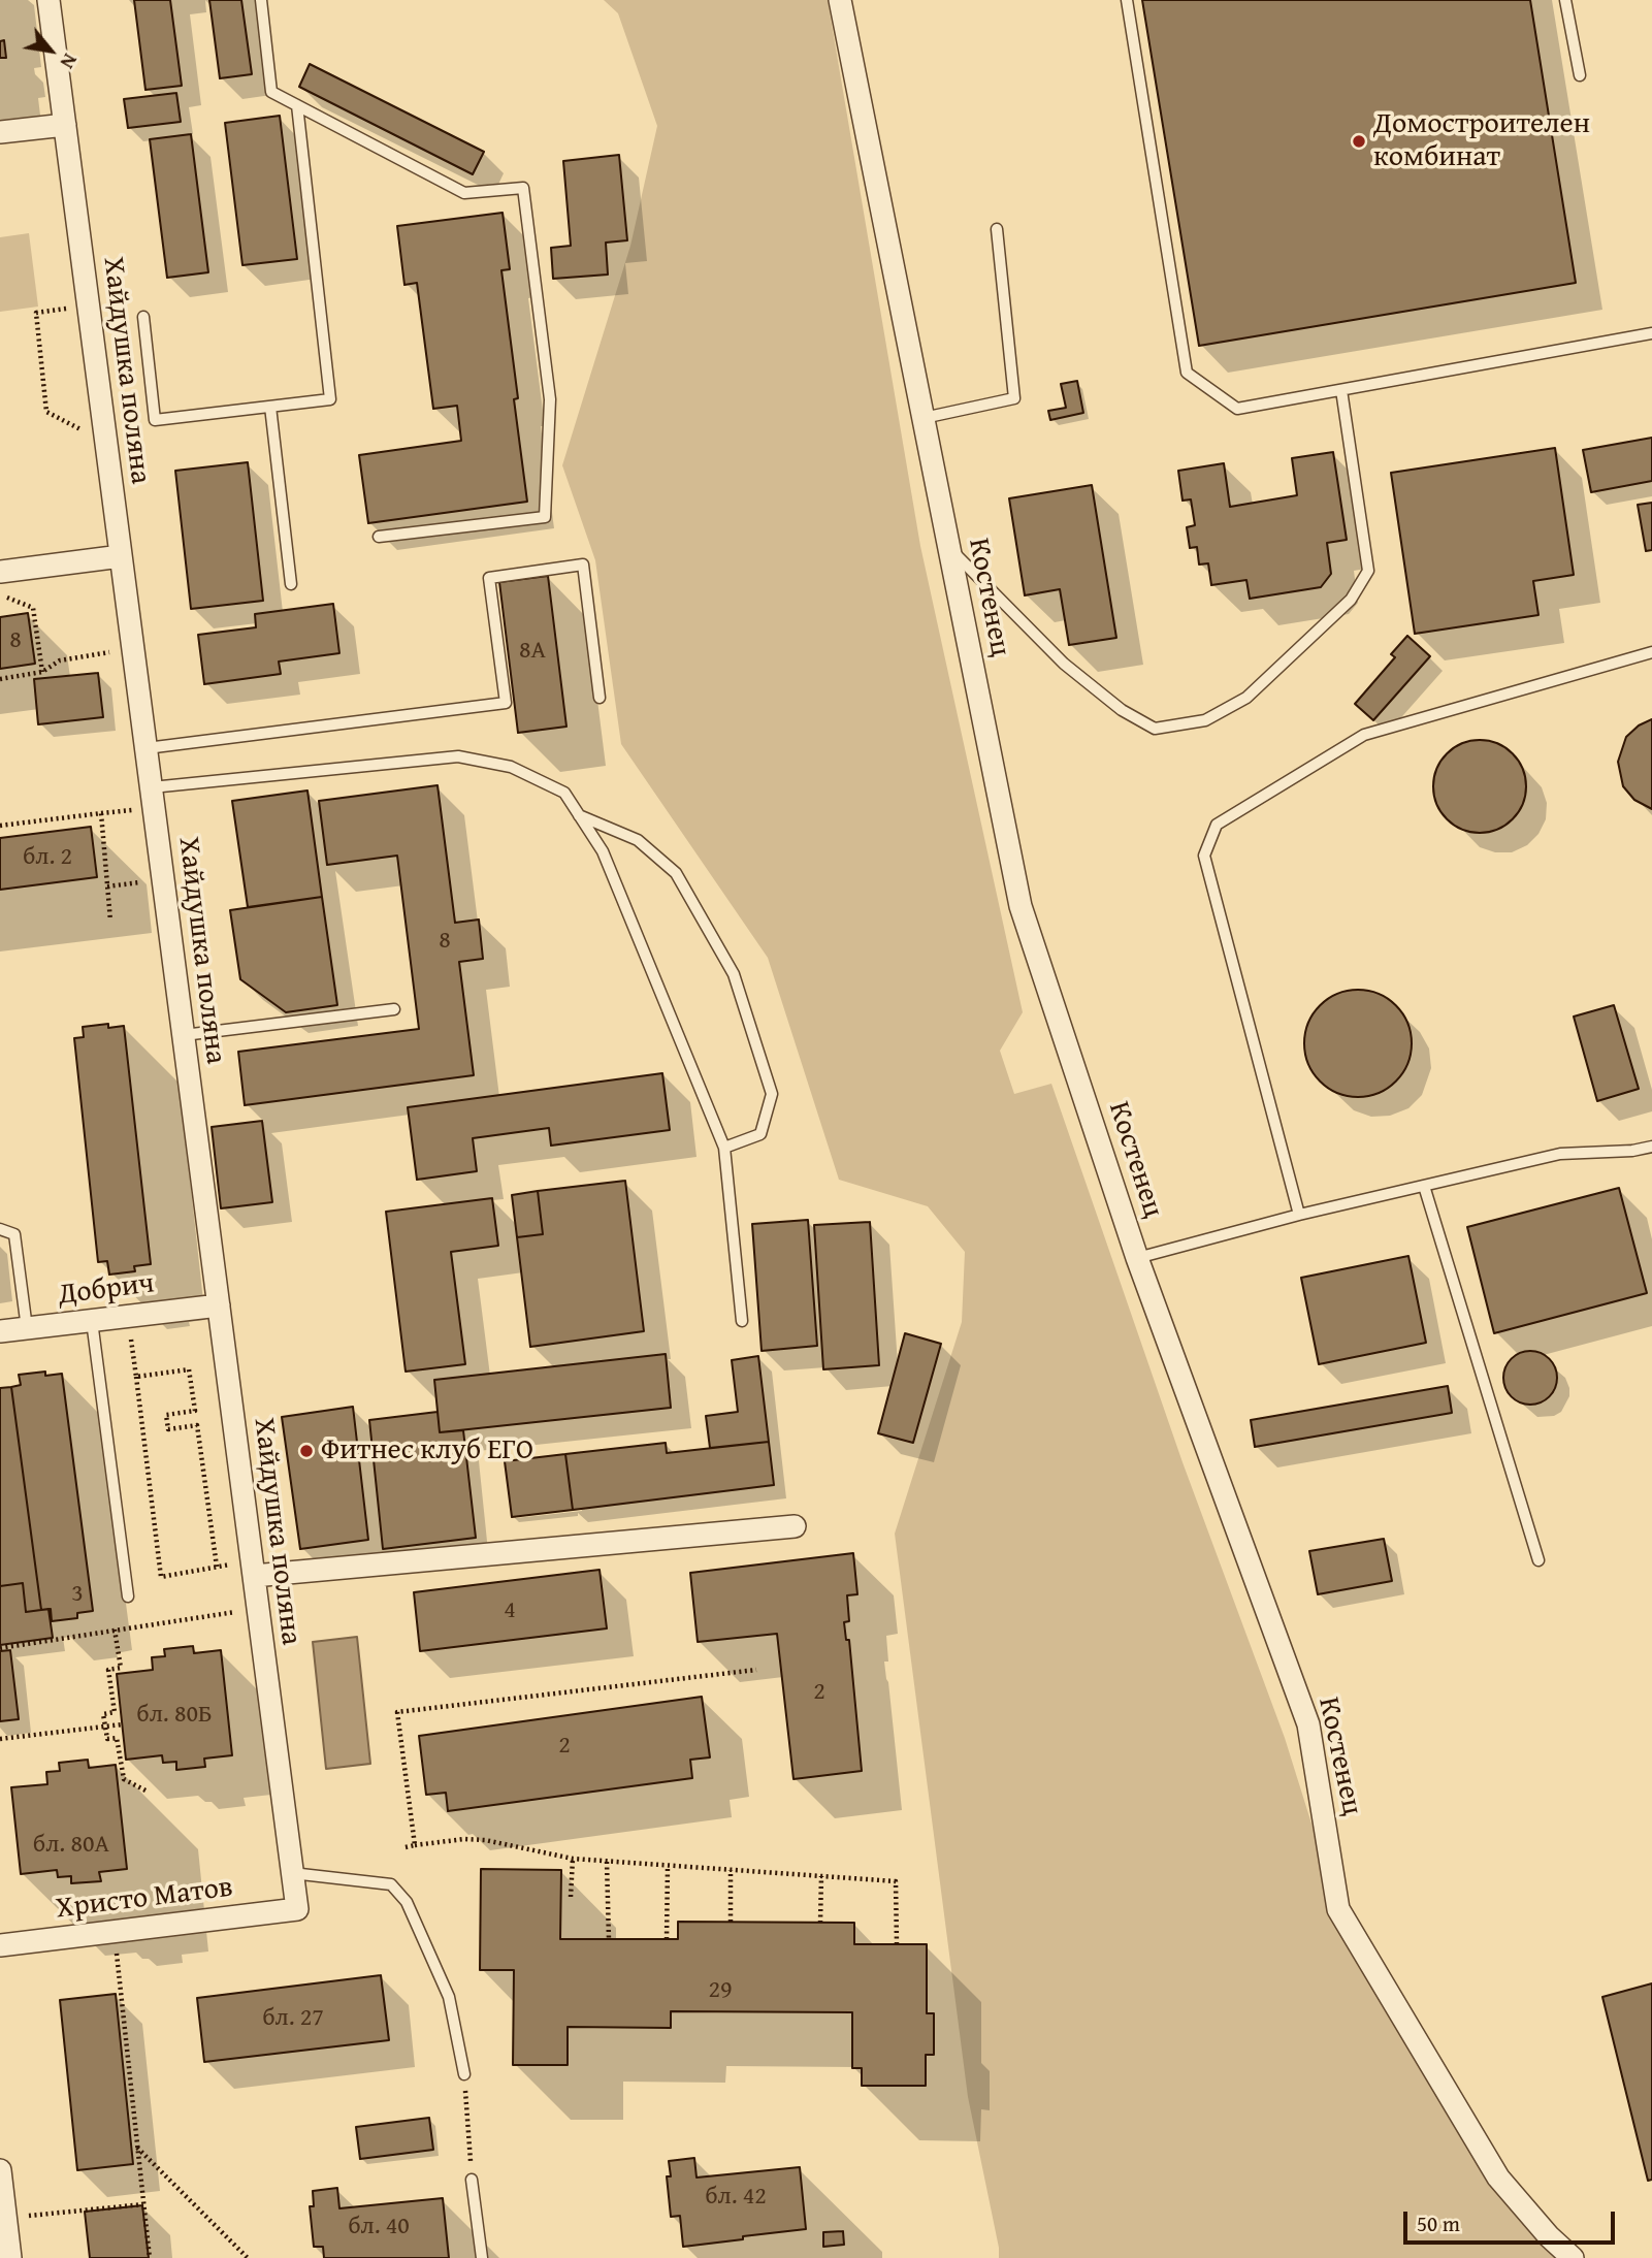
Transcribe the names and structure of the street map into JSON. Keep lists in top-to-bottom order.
{
  "streets": {
    "street": [
      "Хайдушка поляна",
      "Костенец",
      "Добрич",
      "Христо Матов"
    ]
  },
  "crossings": [
    ["Хайдушка поляна", "Добрич"],
    ["Хайдушка поляна", "Христо Матов"]
  ],
  "places": ["Домостроителен комбинат", "Фитнес клуб ЕГО"],
  "house_numbers": [
    "8",
    "8A",
    "бл. 2",
    "8",
    "3",
    "4",
    "2",
    "бл. 80Б",
    "2",
    "бл. 80А",
    "29",
    "бл. 27",
    "бл. 42",
    "бл. 40"
  ],
  "scale_bar": "50 m",
  "north": "bottom right"
}
